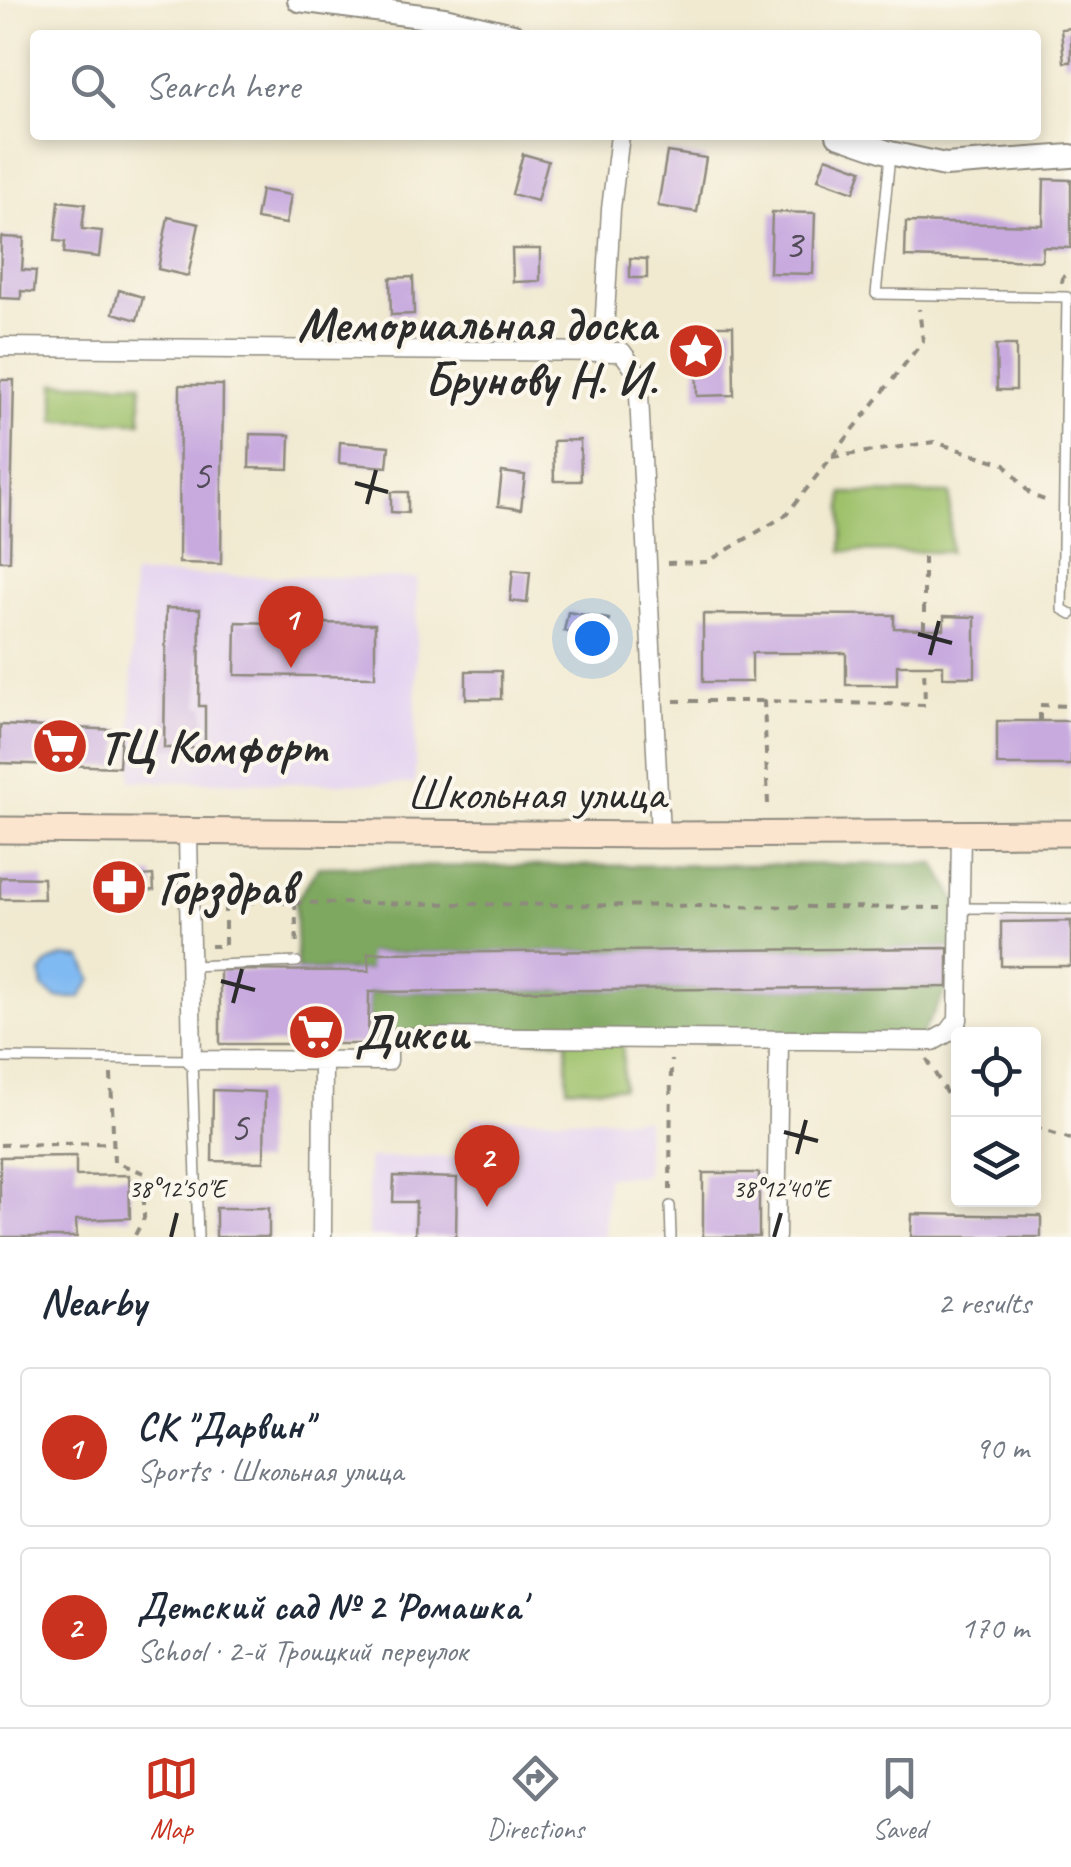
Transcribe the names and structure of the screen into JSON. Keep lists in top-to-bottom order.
{
  "streets": {
    "main road": ["Школьная улица"]
  },
  "places": {
    "place": ["Мемориальная доска Брунову Н. И."],
    "supermarket": ["ТЦ Комфорт", "Дикси"],
    "pharmacy": ["Горздрав"]
  },
  "house_numbers": ["3", "5", "5"],
  "page": {
    "search": "Search here",
    "pins": ["1", "2"],
    "heading": ["Nearby", "2 results"],
    "list": [
      {
        "mark": "1",
        "name": "СК \"Дарвин\"",
        "note": "Sports · Школьная улица",
        "value": "90 m"
      },
      {
        "mark": "2",
        "name": "Детский сад № 2 'Ромашка'",
        "note": "School · 2-й Троицкий переулок",
        "value": "170 m"
      }
    ],
    "nav": ["Map", "Directions", "Saved"]
  },
  "coordinates": ["38°12'50\"E", "38°12'40\"E"]
}
